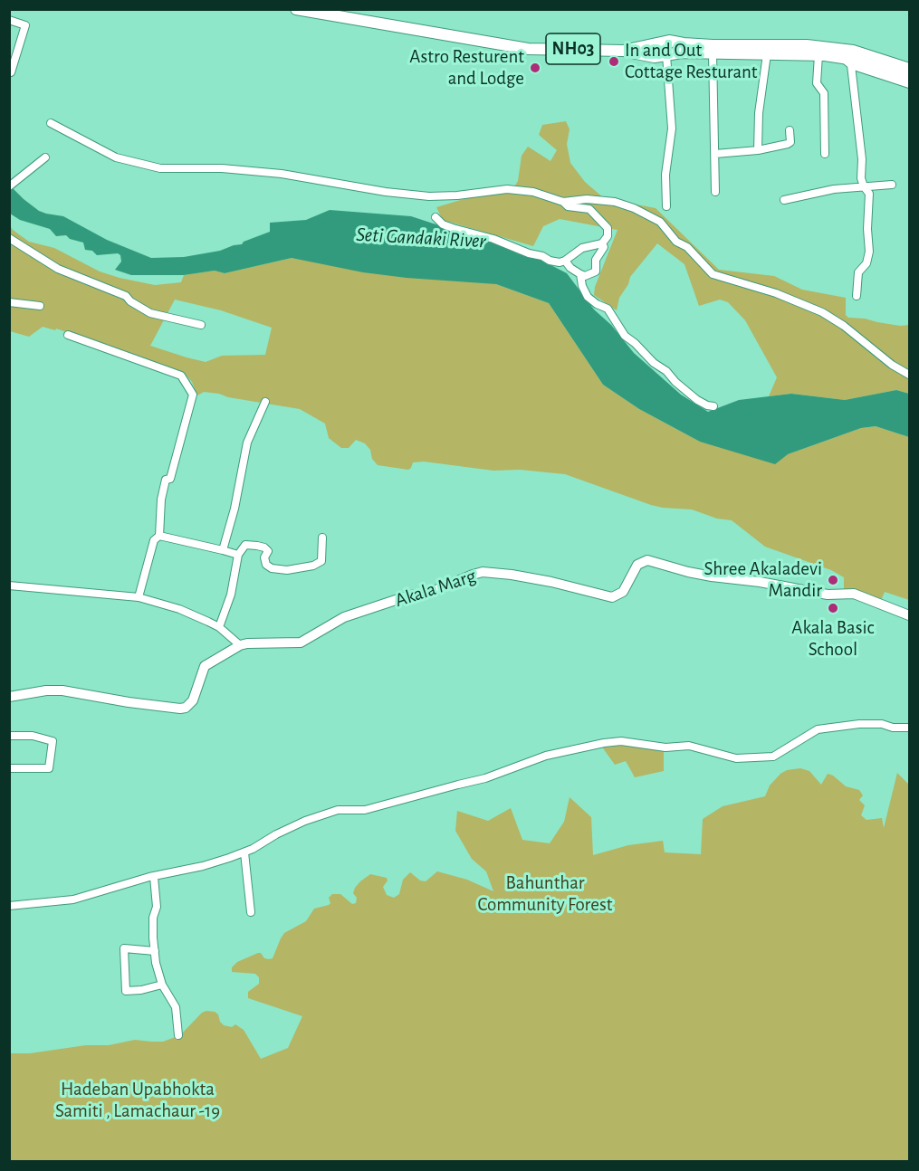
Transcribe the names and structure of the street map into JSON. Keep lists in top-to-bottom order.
{
  "streets": {
    "highway": ["NH03"],
    "main road": ["Akala Marg"]
  },
  "water": ["Seti Gandaki River"],
  "parks": ["Bahunthar Community Forest", "Hadeban Upabhokta Samiti , Lamachaur -19"],
  "places": [
    "In and Out Cottage Resturant",
    "Astro Resturent and Lodge",
    "Shree Akaladevi Mandir",
    "Akala Basic School"
  ]
}
